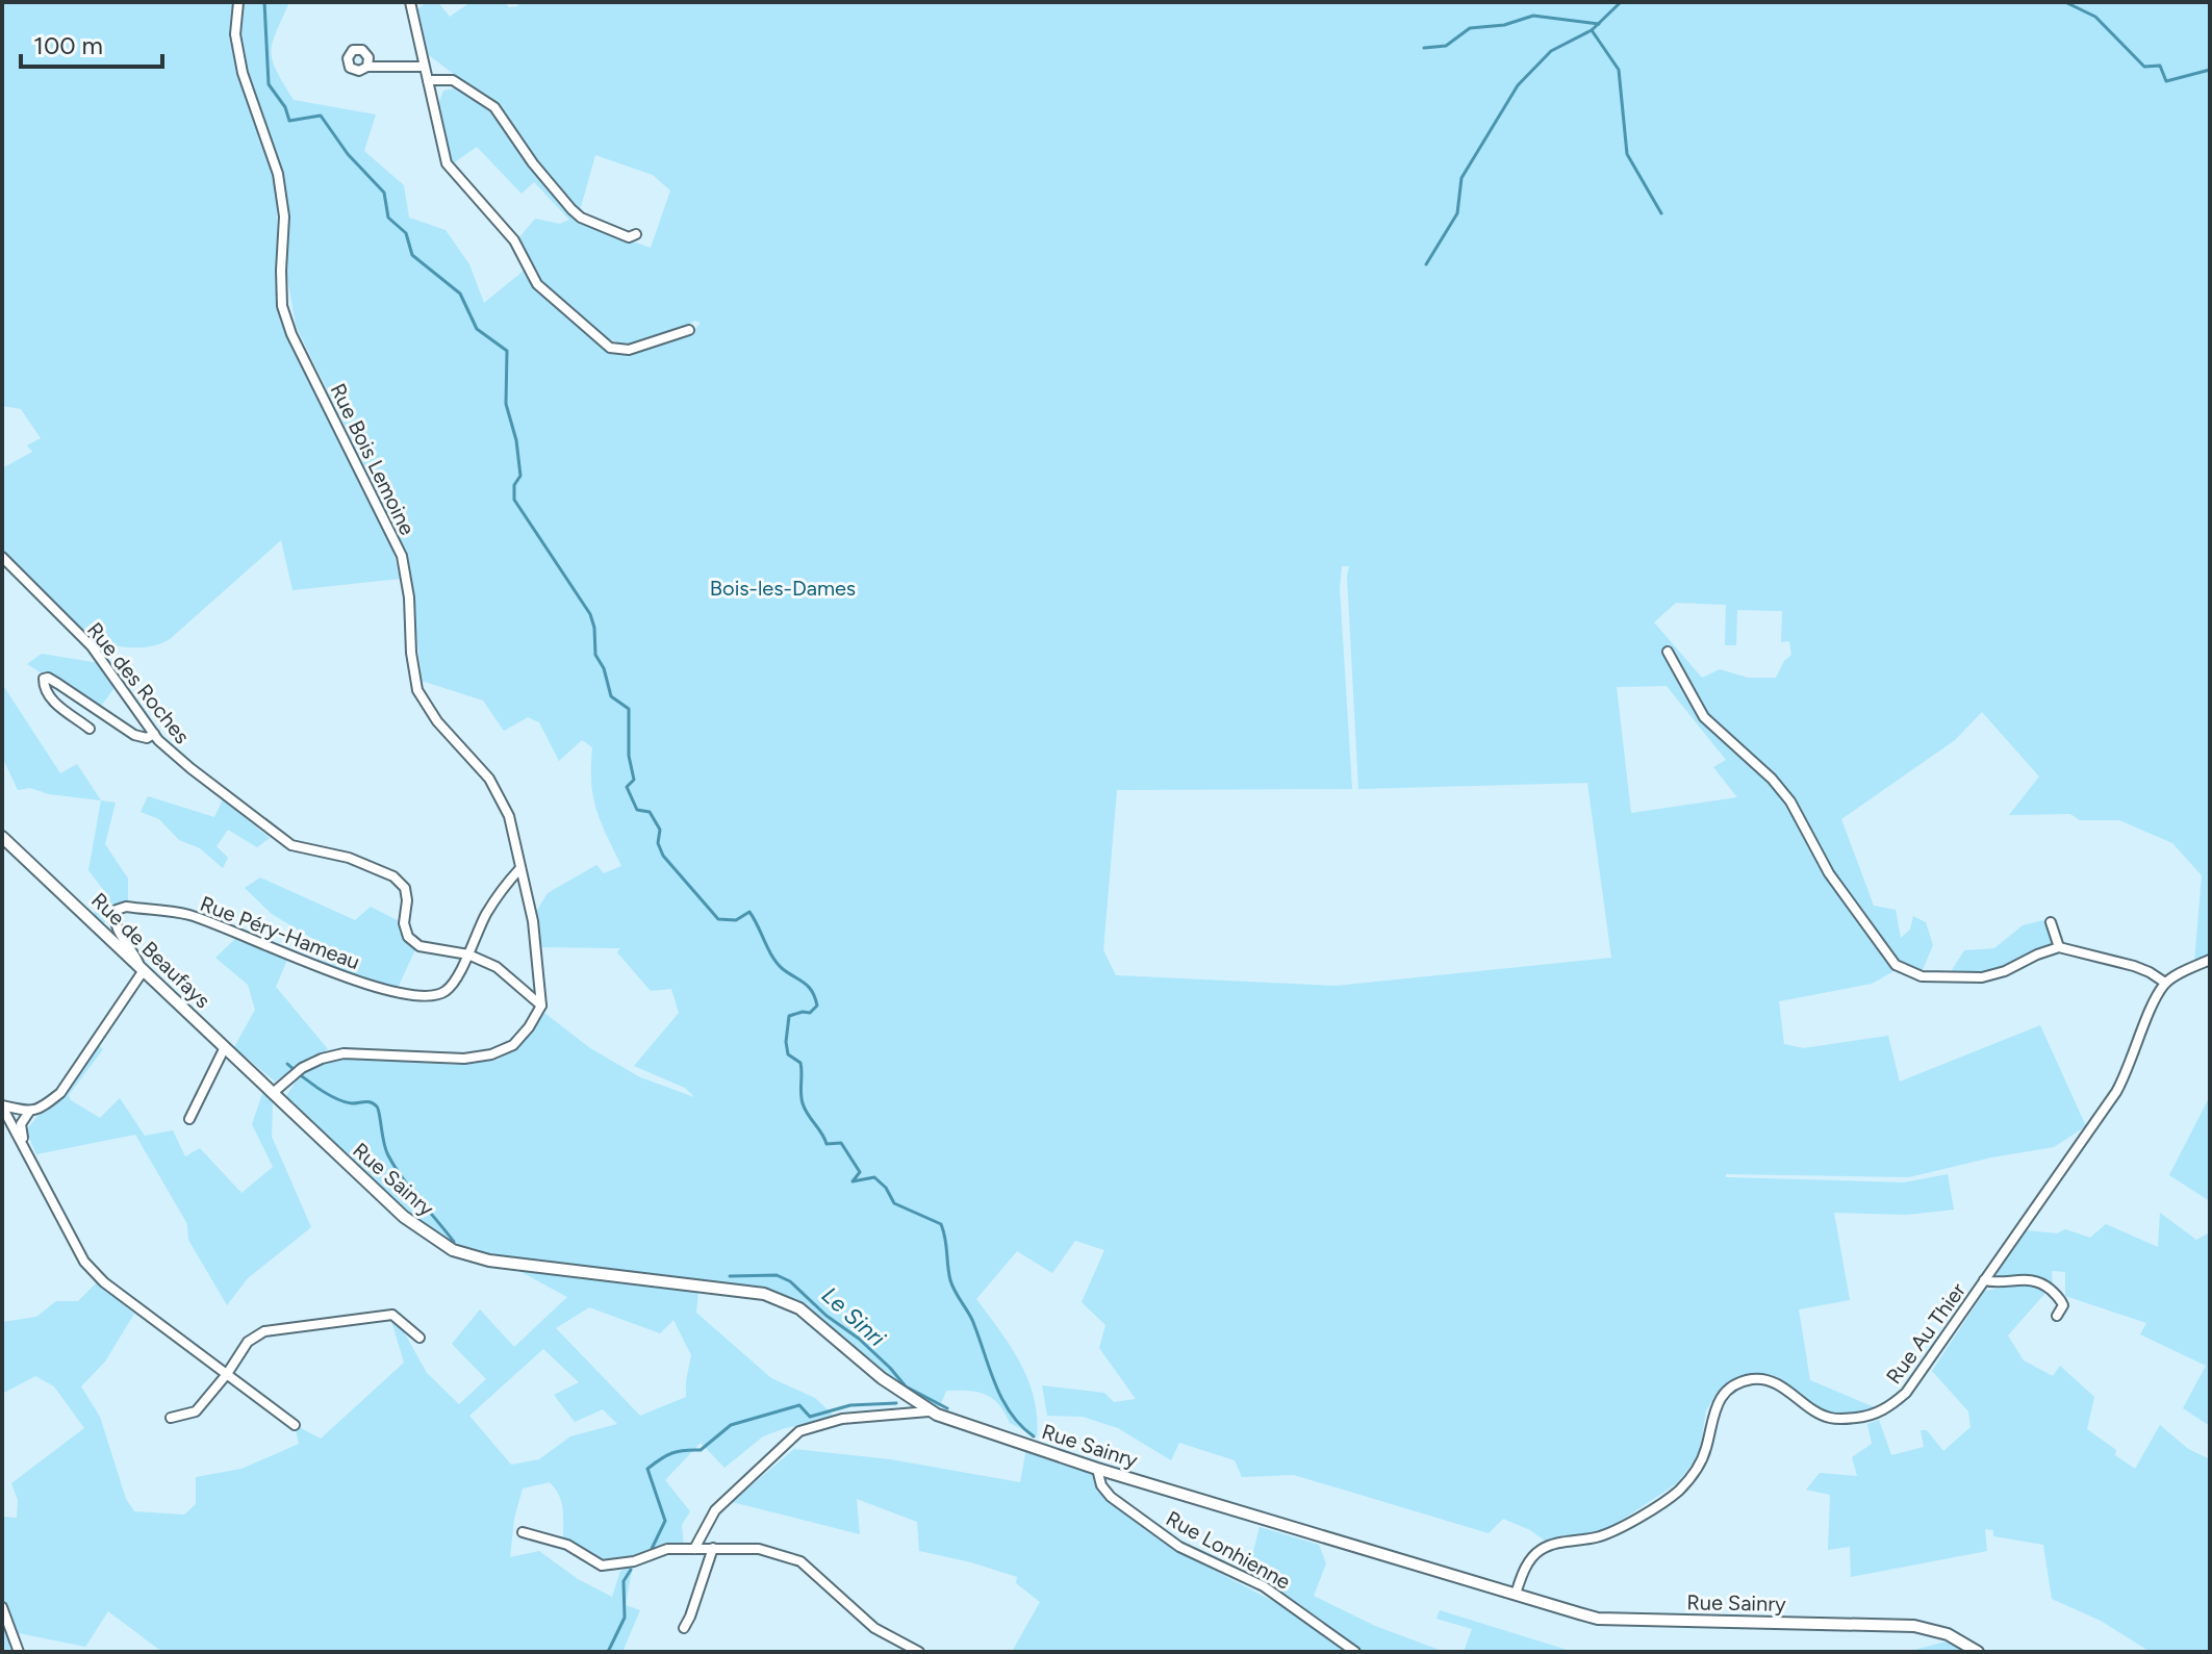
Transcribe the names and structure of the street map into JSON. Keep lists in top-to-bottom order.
{
  "streets": {
    "street": [
      "Rue Bois Lemoine",
      "Rue des Roches",
      "Rue Péry-Hameau",
      "Rue de Beaufays",
      "Rue Sainry",
      "Rue Au Thier",
      "Rue Lonhienne"
    ]
  },
  "crossings": [
    ["Rue Bois Lemoine", "Rue Péry-Hameau"],
    ["Rue des Roches", "Rue Péry-Hameau"],
    ["Rue Péry-Hameau", "Rue de Beaufays"],
    ["Rue de Beaufays", "Rue Sainry"],
    ["Rue Sainry", "Rue Au Thier"],
    ["Rue Sainry", "Rue Lonhienne"]
  ],
  "water": ["Le Sinri"],
  "parks": ["Bois-les-Dames"],
  "scale_bar": "100 m"
}
